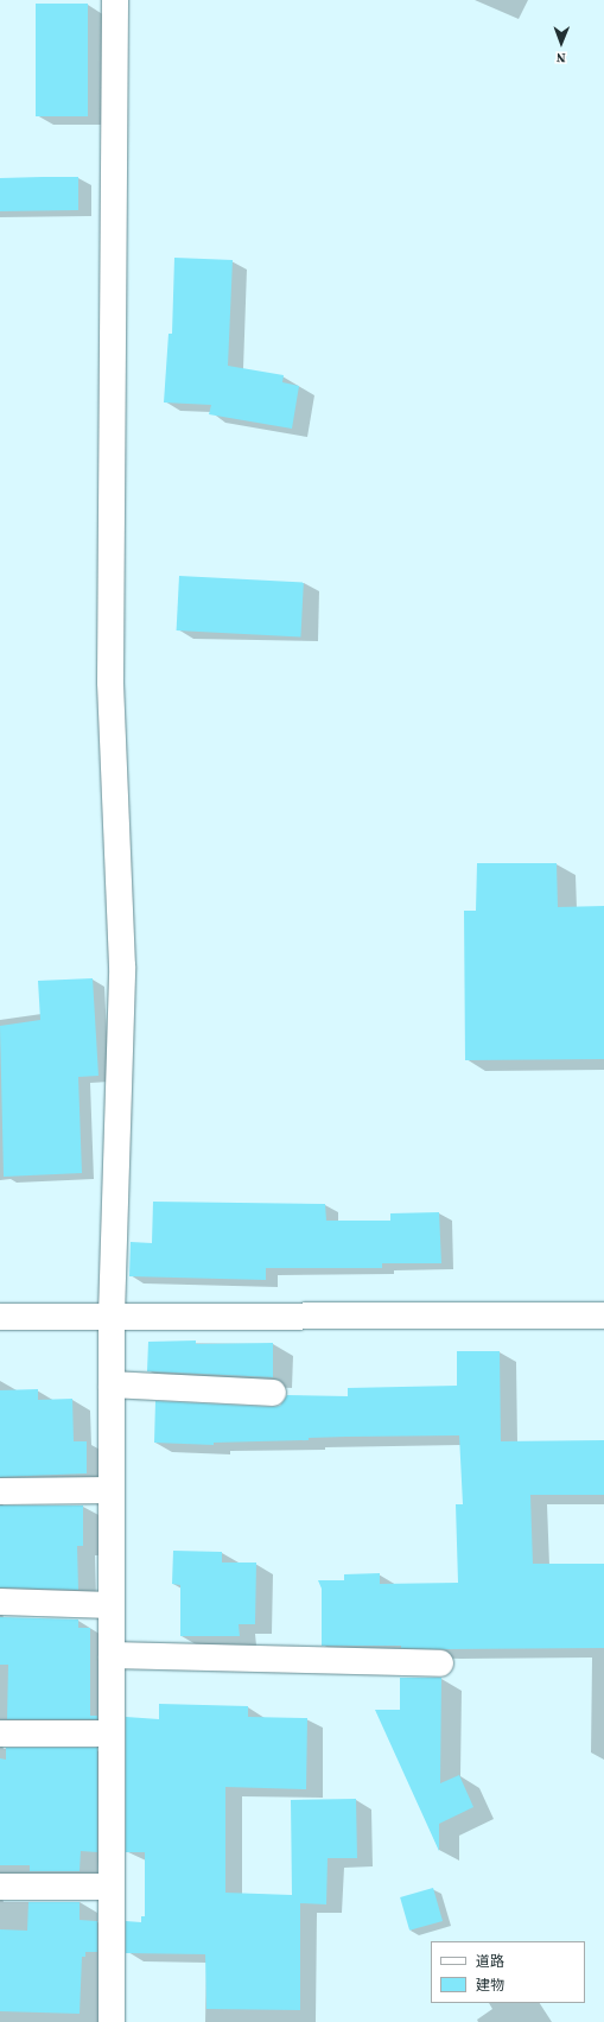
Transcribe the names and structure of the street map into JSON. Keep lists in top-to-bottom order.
{
  "legend": ["道路", "建物"],
  "north": "bottom"
}
